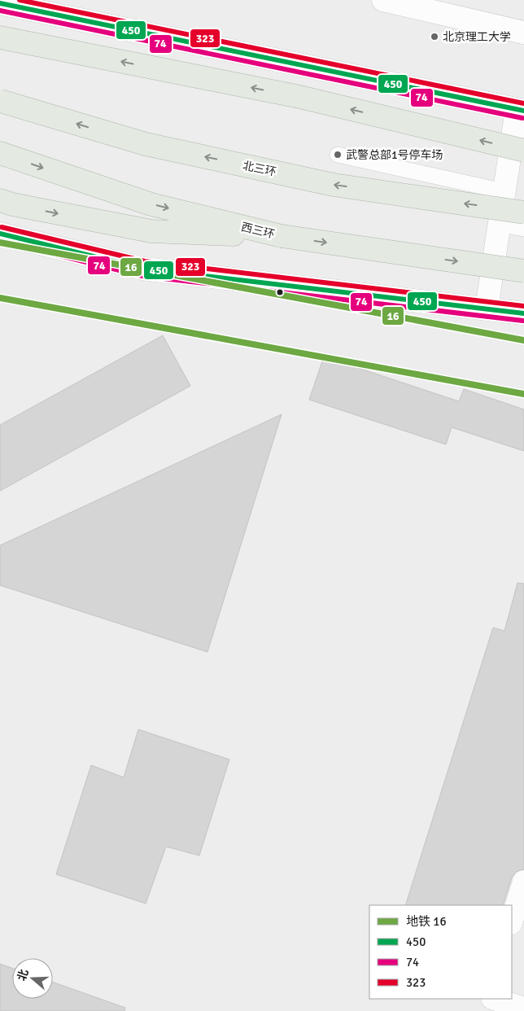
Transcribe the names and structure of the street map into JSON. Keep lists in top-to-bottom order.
{
  "streets": {
    "highway": ["北三环", "西三环"]
  },
  "places": ["北京理工大学", "武警总部1号停车场"],
  "lines": [
    "transit line 323",
    "transit line 450",
    "transit line 74",
    "metro line 16"
  ],
  "legend": [
    "地铁 16",
    "450",
    "74",
    "323"
  ],
  "north": "left"
}
